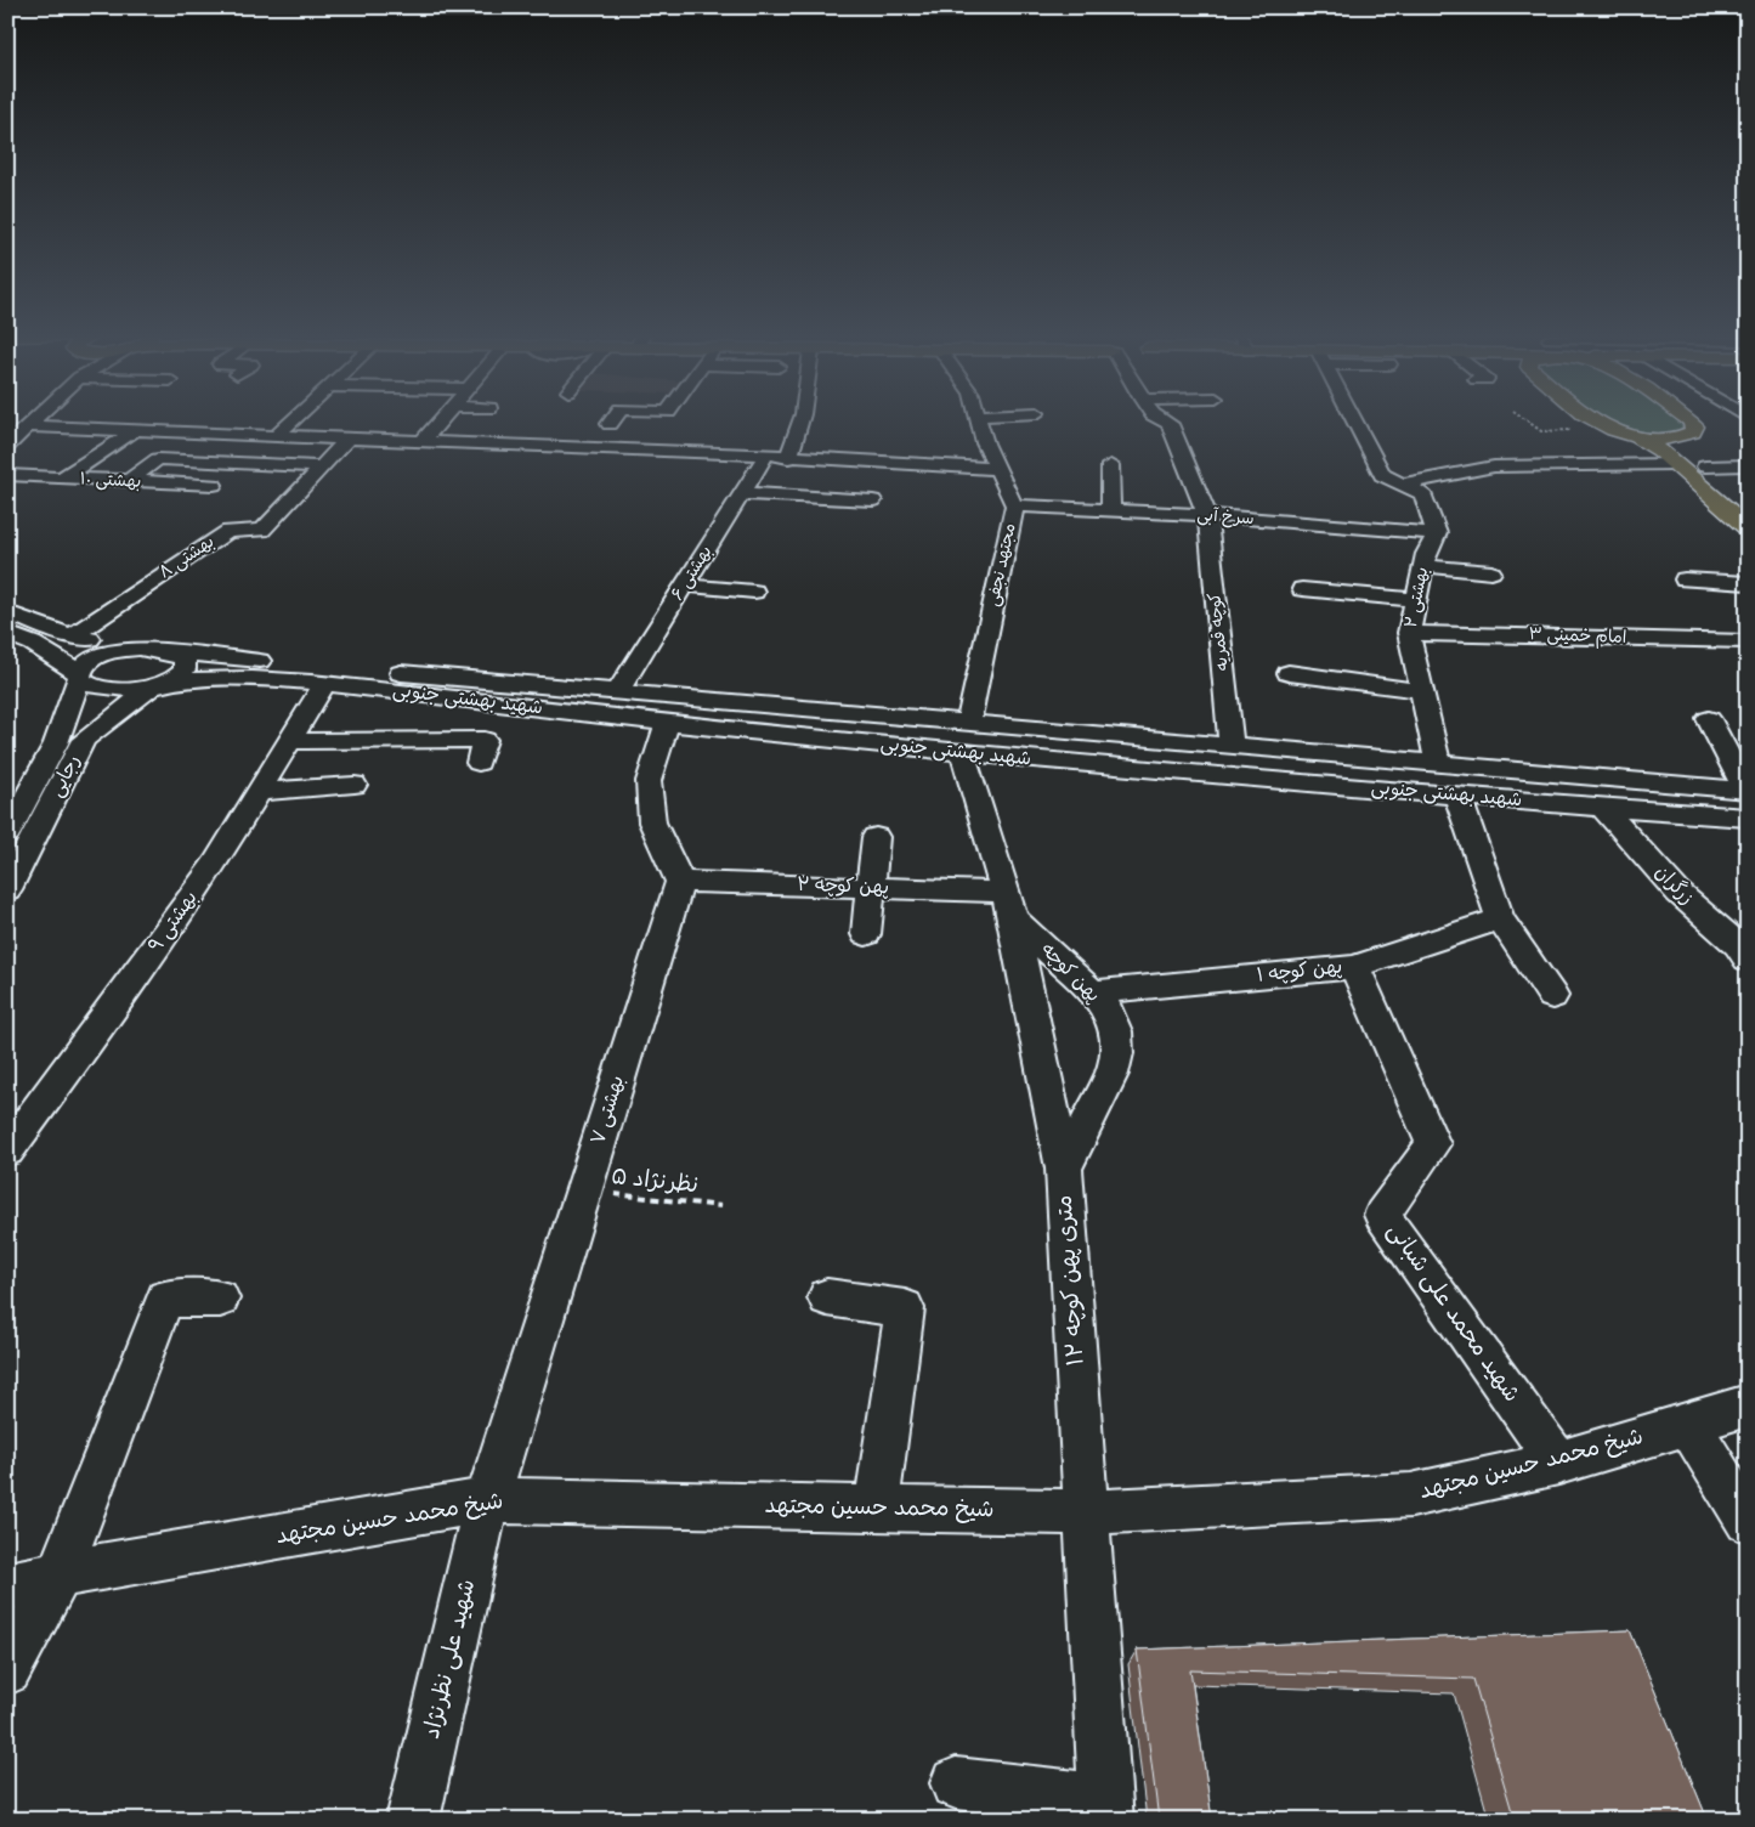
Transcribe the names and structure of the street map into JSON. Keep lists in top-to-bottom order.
{
  "streets": {
    "street": [
      "بهشتی ۱۰",
      "سرخ آبی",
      "بهشتی ۸",
      "مجتهد نجفی",
      "بهشتی ۶",
      "بهشتی ۲",
      "کوچه قمریه",
      "امام خمینی ۳",
      "شهید بهشتی جنوبی",
      "رجایی",
      "زرگران",
      "پهن کوچه ۲",
      "بهشتی ۹",
      "پهن کوچه ۱",
      "پهن کوچه",
      "بهشتی ۷",
      "۱۲ متری پهن کوچه",
      "شهید محمد علی شبانی",
      "شیخ محمد حسین مجتهد",
      "شهید علی نظرنژاد"
    ],
    "path": ["نظرنژاد ۵"]
  },
  "crossings": [
    ["سرخ آبی", "مجتهد نجفی"],
    ["سرخ آبی", "بهشتی ۲"],
    ["سرخ آبی", "کوچه قمریه"],
    ["مجتهد نجفی", "شهید بهشتی جنوبی"],
    ["بهشتی ۶", "شهید بهشتی جنوبی"],
    ["بهشتی ۲", "امام خمینی ۳"],
    ["بهشتی ۲", "شهید بهشتی جنوبی"],
    ["کوچه قمریه", "شهید بهشتی جنوبی"],
    ["شهید بهشتی جنوبی", "رجایی"],
    ["شهید بهشتی جنوبی", "زرگران"],
    ["شهید بهشتی جنوبی", "بهشتی ۹"],
    ["شهید بهشتی جنوبی", "۱۲ متری پهن کوچه"],
    ["پهن کوچه ۲", "پهن کوچه"],
    ["پهن کوچه ۲", "بهشتی ۷"],
    ["پهن کوچه ۲", "۱۲ متری پهن کوچه"],
    ["پهن کوچه ۱", "پهن کوچه"],
    ["پهن کوچه ۱", "شهید محمد علی شبانی"],
    ["پهن کوچه", "۱۲ متری پهن کوچه"],
    ["بهشتی ۷", "نظرنژاد ۵"],
    ["بهشتی ۷", "شیخ محمد حسین مجتهد"],
    ["بهشتی ۷", "شهید علی نظرنژاد"],
    ["۱۲ متری پهن کوچه", "شیخ محمد حسین مجتهد"],
    ["شهید محمد علی شبانی", "شیخ محمد حسین مجتهد"],
    ["شیخ محمد حسین مجتهد", "شهید علی نظرنژاد"]
  ]
}
